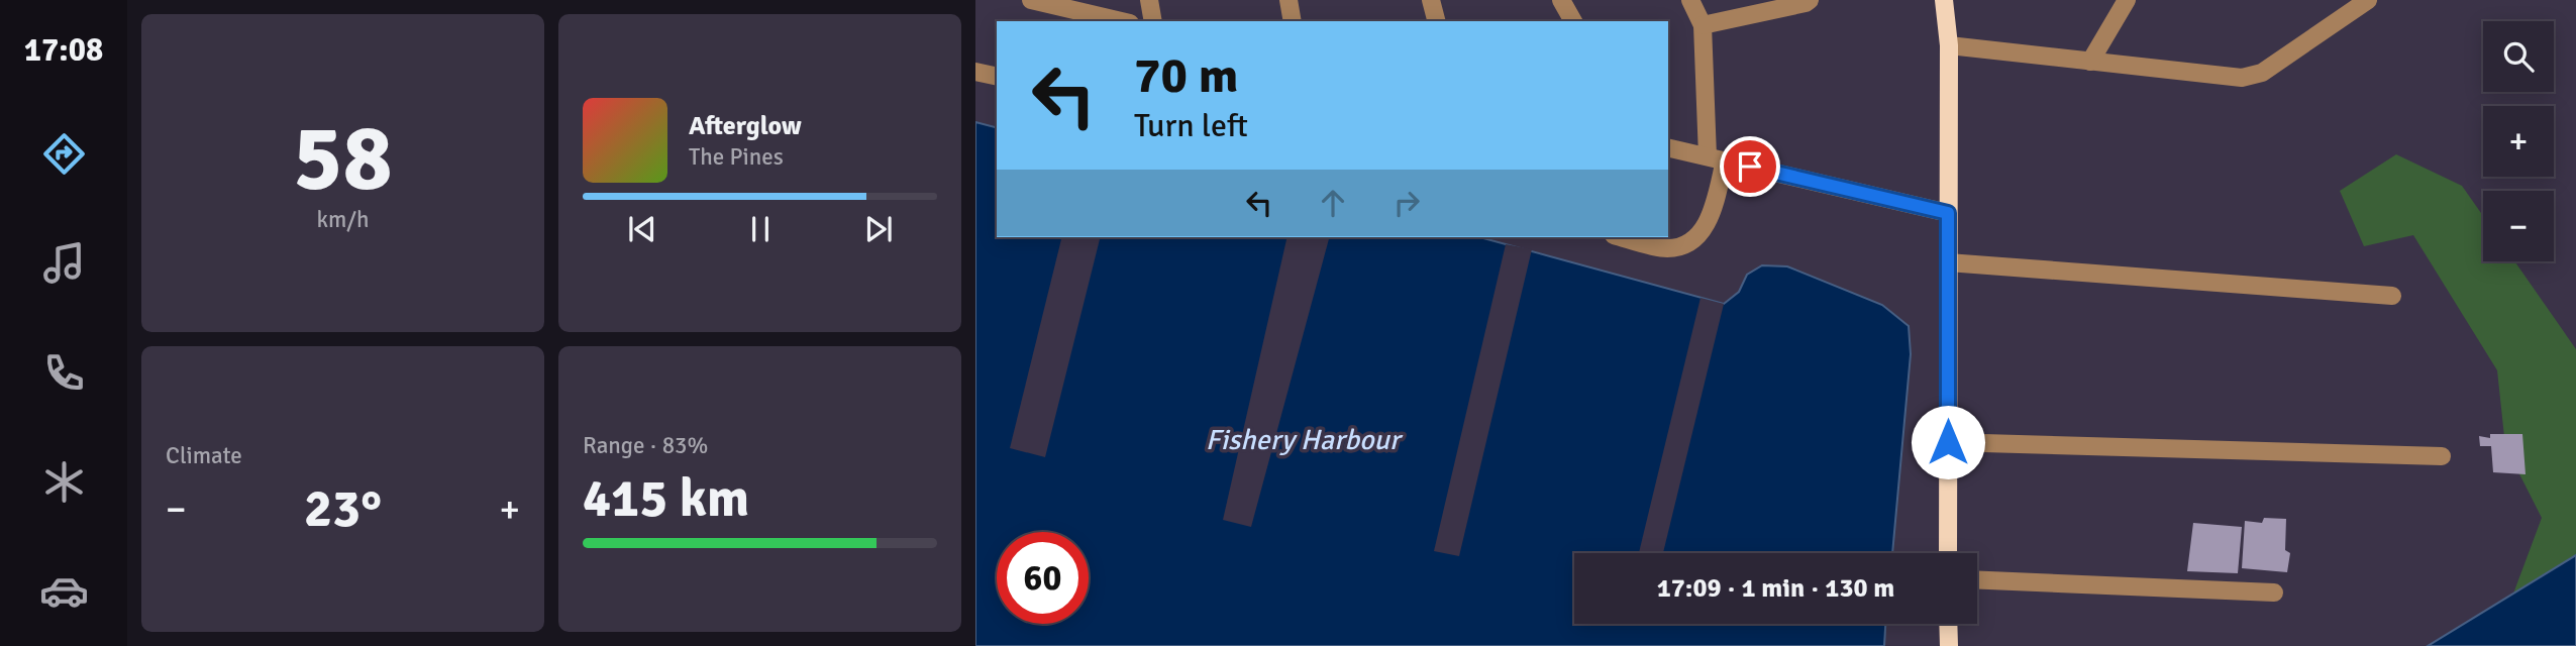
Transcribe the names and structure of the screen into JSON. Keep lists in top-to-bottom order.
{
  "water": ["Fishery Harbour"],
  "page": {
    "tabs": "17:08",
    "tile": [
      ["58", "km/h"],
      "Climate",
      ["Range · 83%", "415 km"]
    ],
    "map_buttons": ["+", "−"],
    "turn": ["70 m", "Turn left"],
    "song": ["Afterglow", "The Pines"],
    "heat": ["−", "23°", "+"],
    "limit": "60",
    "trip": "17:09 · 1 min · 130 m"
  }
}
